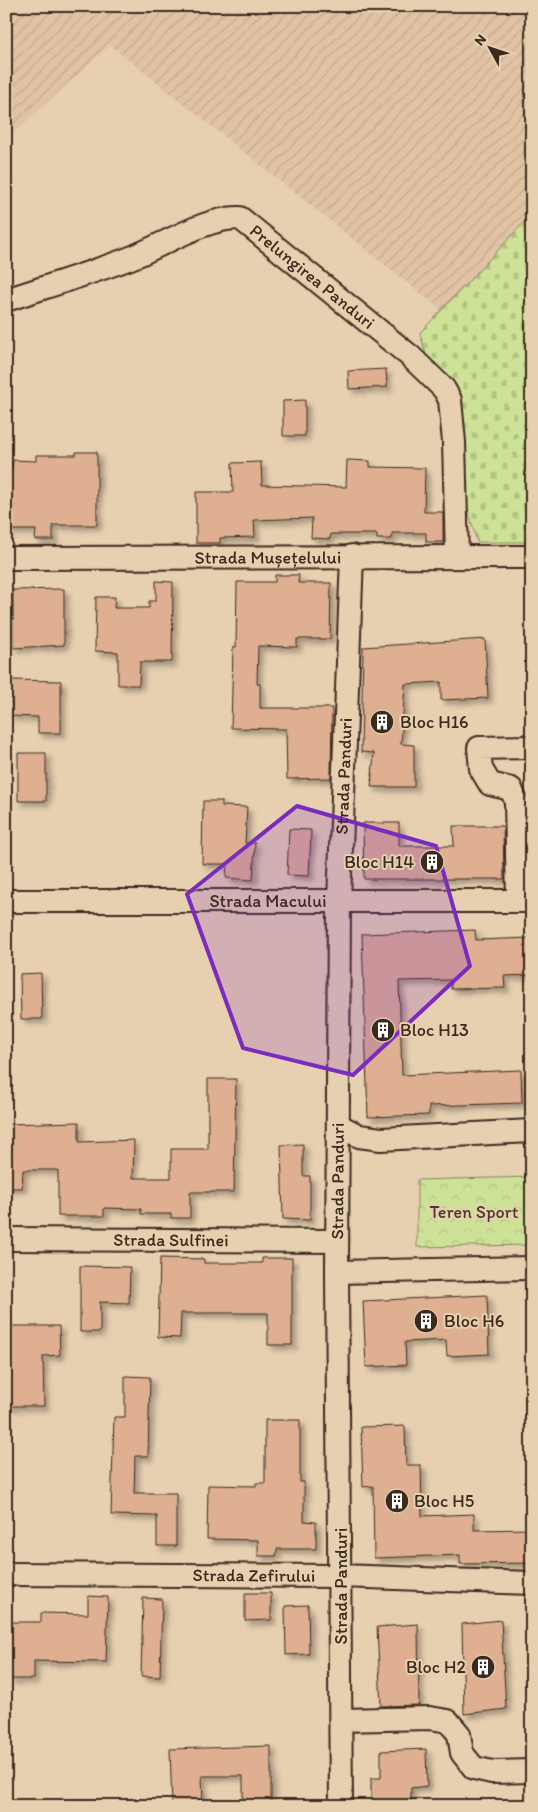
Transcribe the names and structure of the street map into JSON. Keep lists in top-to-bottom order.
{
  "streets": {
    "street": [
      "Prelungirea Panduri",
      "Strada Mușețelului",
      "Strada Panduri",
      "Strada Macului",
      "Strada Sulfinei",
      "Strada Zefirului"
    ]
  },
  "crossings": [
    ["Prelungirea Panduri", "Strada Mușețelului"],
    ["Strada Mușețelului", "Strada Panduri"],
    ["Strada Panduri", "Strada Macului"],
    ["Strada Panduri", "Strada Sulfinei"],
    ["Strada Panduri", "Strada Zefirului"]
  ],
  "parks": ["Teren Sport"],
  "places": {
    "building": [
      "Bloc H16",
      "Bloc H14",
      "Bloc H13",
      "Bloc H6",
      "Bloc H5",
      "Bloc H2"
    ]
  },
  "north": "top left"
}
